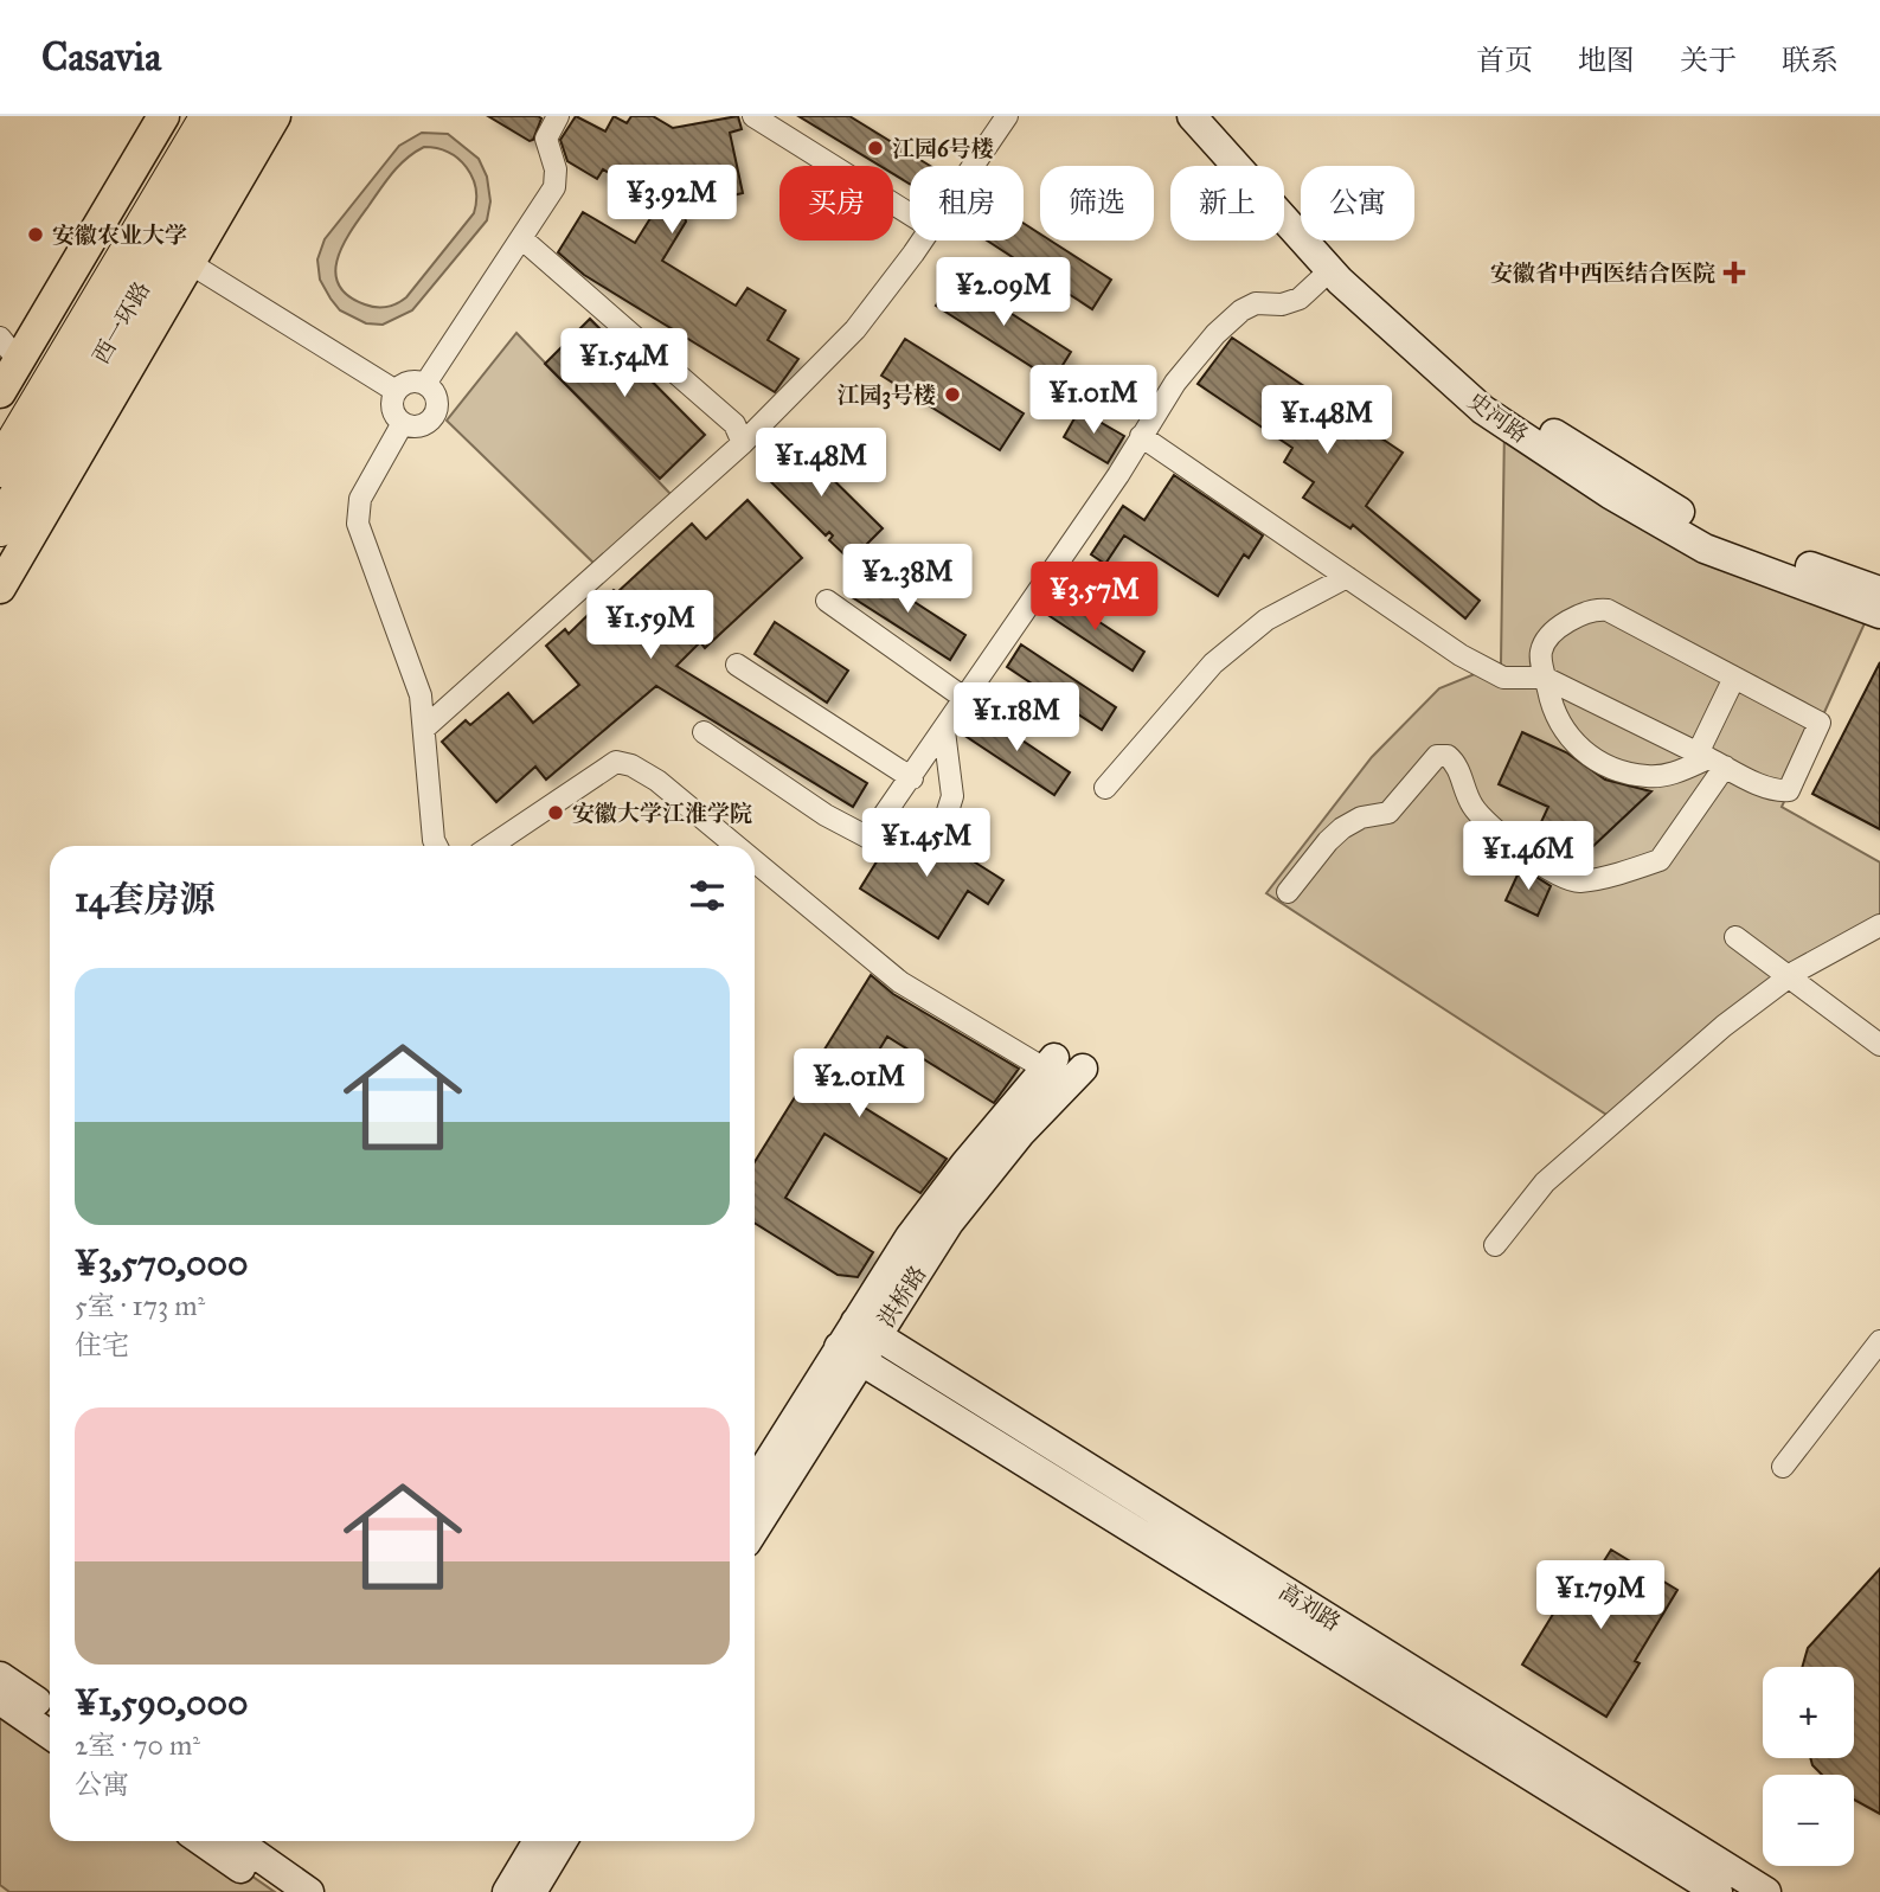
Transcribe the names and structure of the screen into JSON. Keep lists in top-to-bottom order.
{
  "streets": {
    "highway": ["西一环路"],
    "street": ["史河路", "洪桥路", "高刘路"]
  },
  "crossings": [
    ["洪桥路", "高刘路"]
  ],
  "places": {
    "other": [
      "江园6号楼",
      "安徽农业大学",
      "江园3号楼",
      "安徽大学江淮学院"
    ],
    "health": ["安徽省中西医结合医院"]
  },
  "page": {
    "header": "Casavia",
    "nav": [
      "首页",
      "地图",
      "关于",
      "联系"
    ],
    "price": [
      "¥3.92M",
      "¥2.09M",
      "¥1.54M",
      "¥1.01M",
      "¥1.48M",
      "¥1.48M",
      "¥2.38M",
      "¥3.57M",
      "¥1.59M",
      "¥1.18M",
      "¥1.45M",
      "¥1.46M",
      "¥2.01M",
      "¥1.79M"
    ],
    "chip": [
      "买房",
      "租房",
      "筛选",
      "新上",
      "公寓"
    ],
    "heading": "14套房源",
    "list": [
      {
        "name": "¥3,570,000",
        "note": "5室 · 173 m² · 住宅"
      },
      {
        "name": "¥1,590,000",
        "note": "2室 · 70 m² · 公寓"
      }
    ],
    "map_buttons": ["+", "−"]
  }
}
